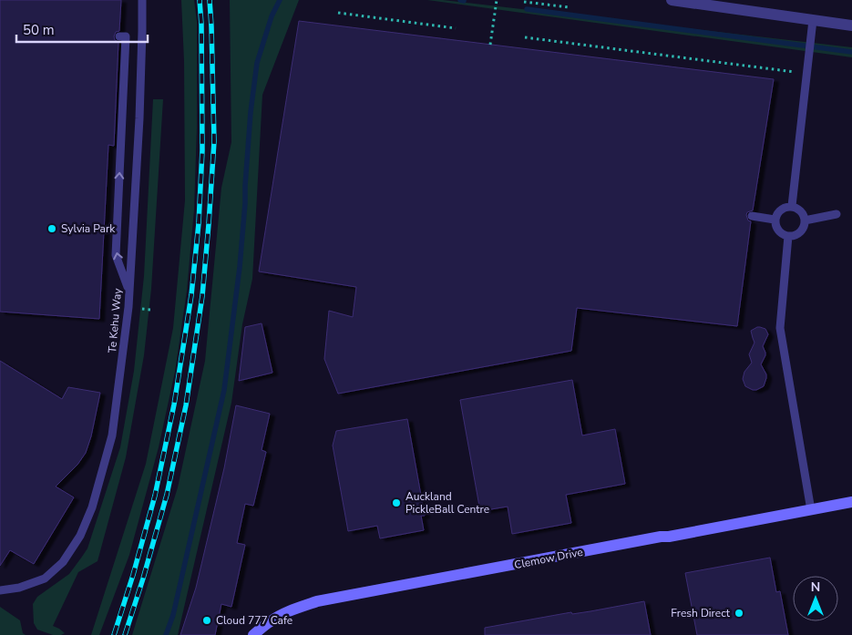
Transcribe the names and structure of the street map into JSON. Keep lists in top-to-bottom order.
{
  "streets": {
    "main road": ["Clemow Drive"],
    "lane": ["Te Kehu Way"]
  },
  "places": [
    "Sylvia Park",
    "Auckland PickleBall Centre",
    "Fresh Direct",
    "Cloud 777 Cafe"
  ],
  "scale_bar": "50 m",
  "north": "top"
}
